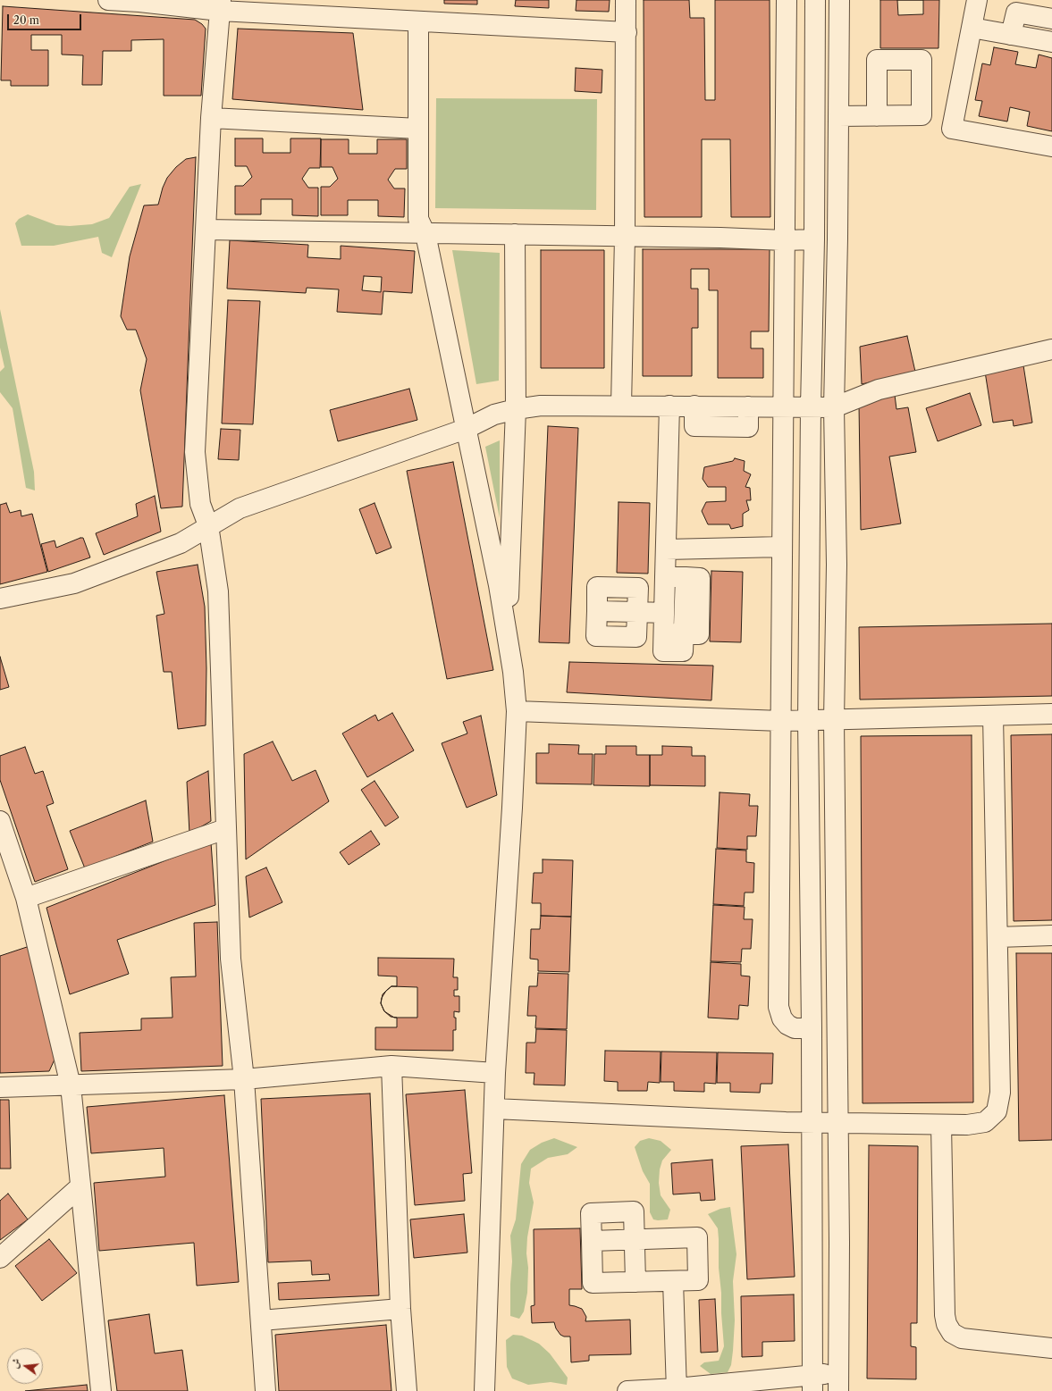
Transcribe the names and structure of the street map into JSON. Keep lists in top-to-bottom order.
{
  "scale_bar": "20 m",
  "north": "left"
}
